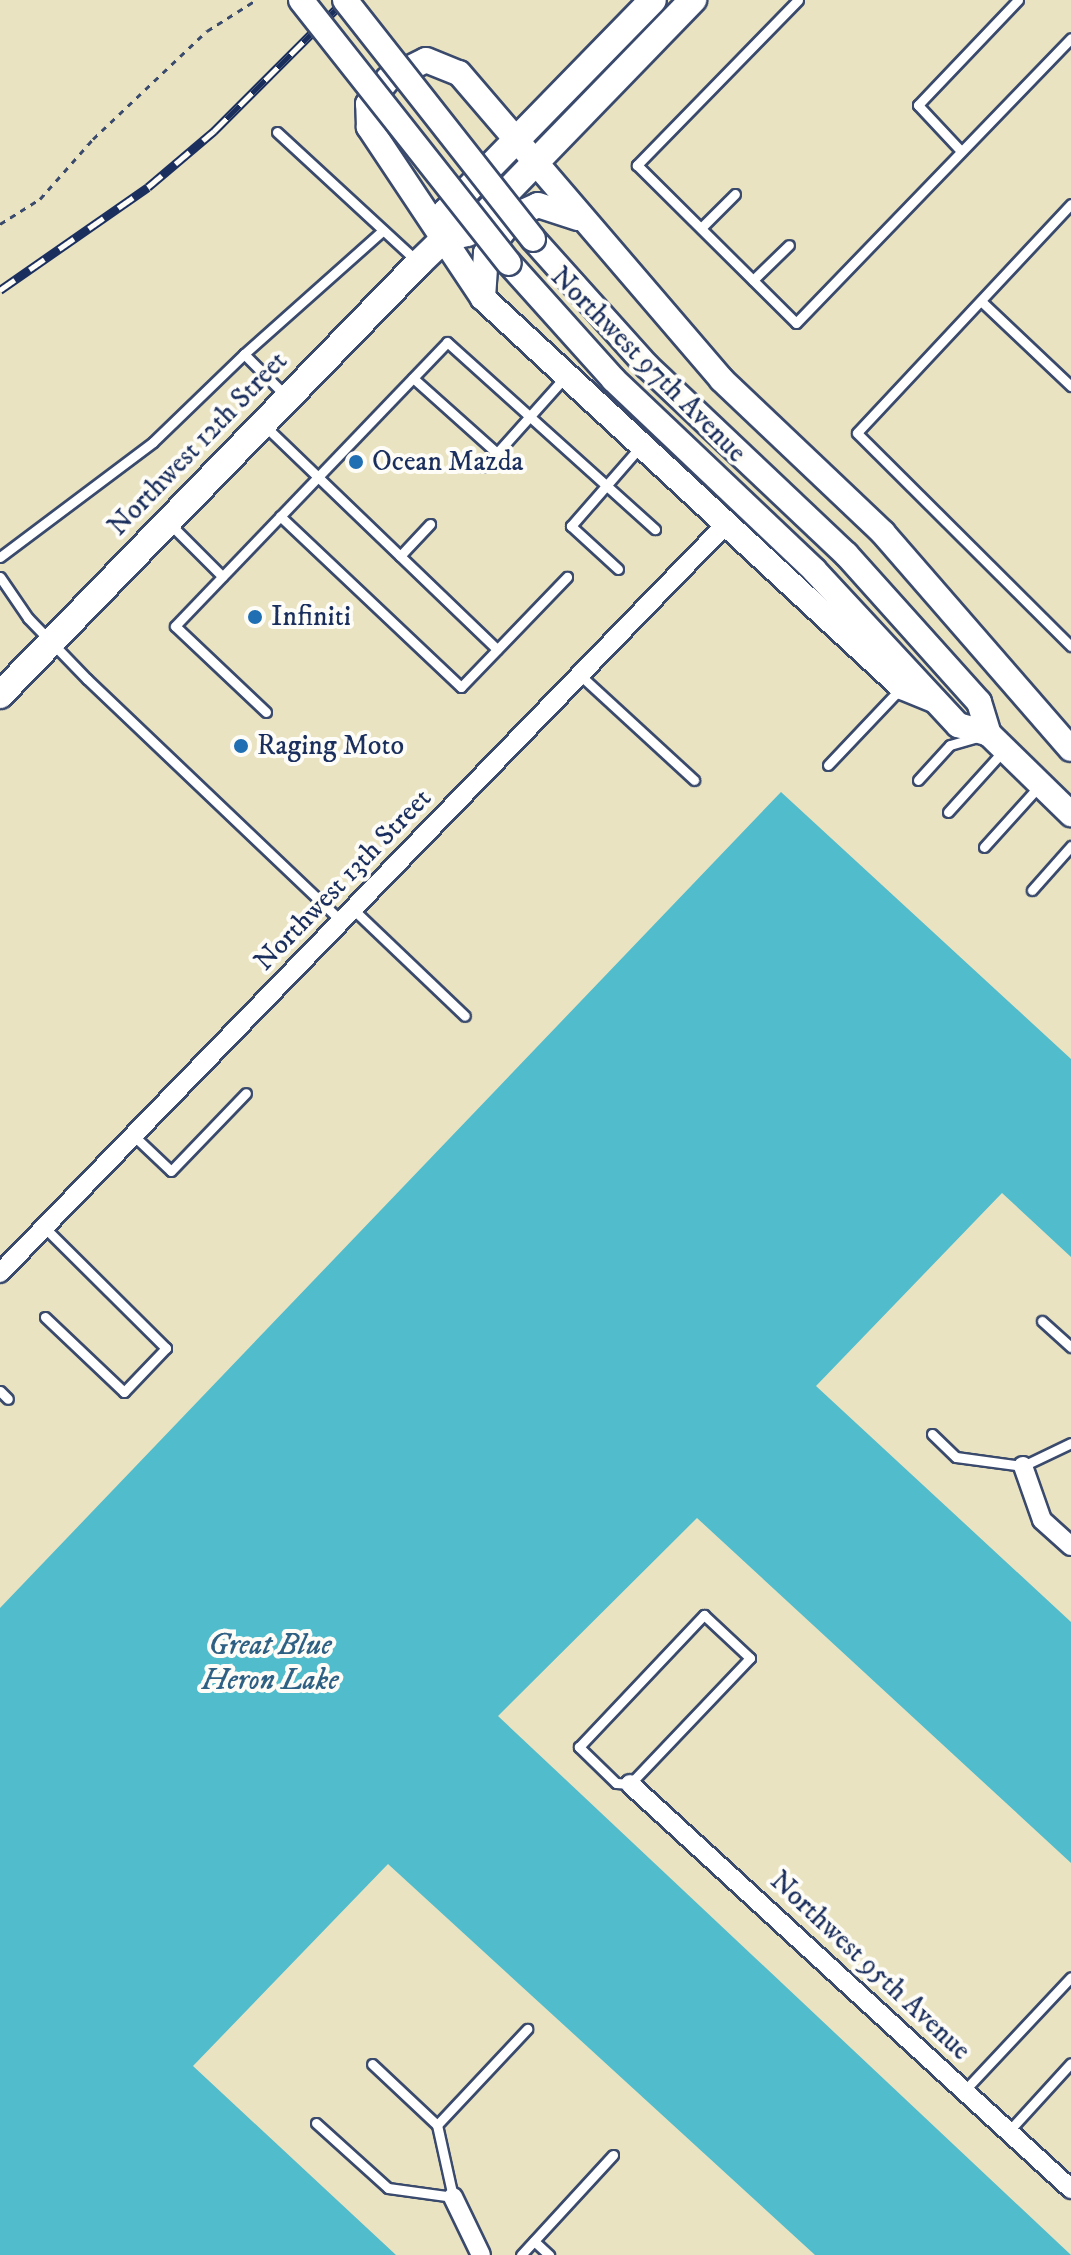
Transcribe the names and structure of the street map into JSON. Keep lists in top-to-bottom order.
{
  "streets": {
    "main road": ["Northwest 12th Street"],
    "street": ["Northwest 97th Avenue", "Northwest 13th Street", "Northwest 95th Avenue"]
  },
  "water": ["Great Blue Heron Lake"],
  "places": ["Ocean Mazda", "Infiniti", "Raging Moto"]
}
